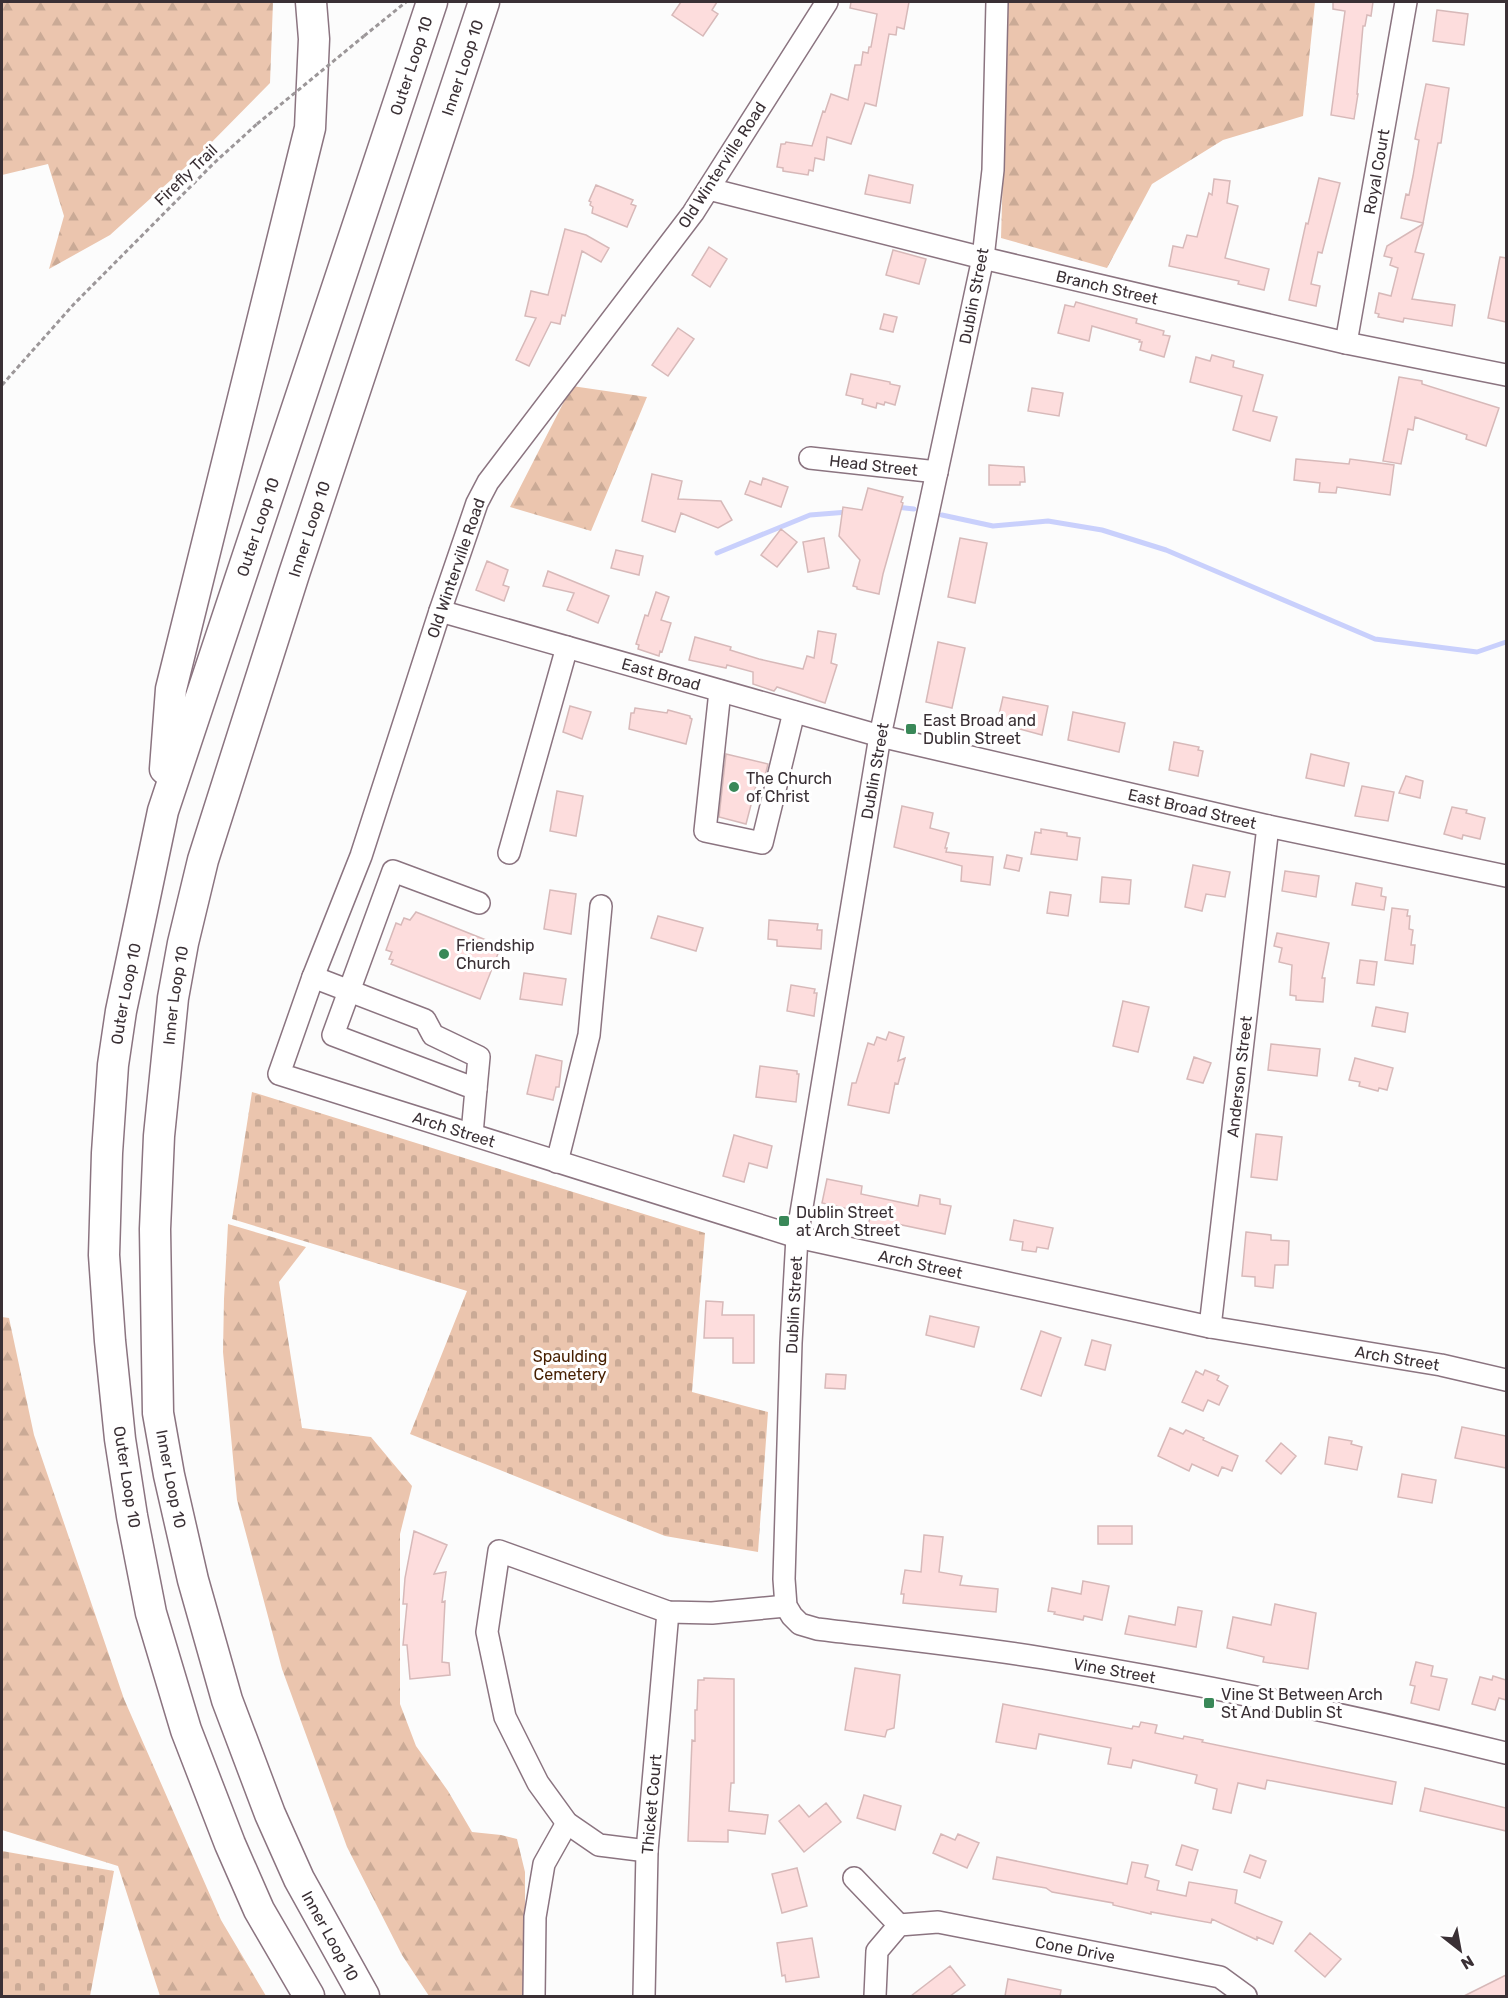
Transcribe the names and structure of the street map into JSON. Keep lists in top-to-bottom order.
{
  "streets": {
    "highway": ["Outer Loop 10", "Inner Loop 10"],
    "street": [
      "Old Winterville Road",
      "Royal Court",
      "Branch Street",
      "Dublin Street",
      "Head Street",
      "East Broad",
      "East Broad Street",
      "Anderson Street",
      "Arch Street",
      "Vine Street",
      "Thicket Court",
      "Cone Drive"
    ],
    "path": ["Firefly Trail"]
  },
  "crossings": [
    ["Old Winterville Road", "Branch Street"],
    ["Old Winterville Road", "East Broad"],
    ["Old Winterville Road", "Arch Street"],
    ["Royal Court", "Branch Street"],
    ["Branch Street", "Dublin Street"],
    ["Dublin Street", "Head Street"],
    ["Dublin Street", "East Broad"],
    ["Dublin Street", "East Broad Street"],
    ["Dublin Street", "Arch Street"],
    ["Dublin Street", "Vine Street"],
    ["East Broad", "East Broad Street"],
    ["East Broad Street", "Anderson Street"],
    ["Anderson Street", "Arch Street"]
  ],
  "parks": ["Spaulding Cemetery"],
  "places": {
    "transit": ["East Broad and Dublin Street", "Dublin Street at Arch Street", "Vine St Between Arch St And Dublin St"],
    "other": ["The Church of Christ", "Friendship Church"]
  },
  "north": "bottom right"
}
